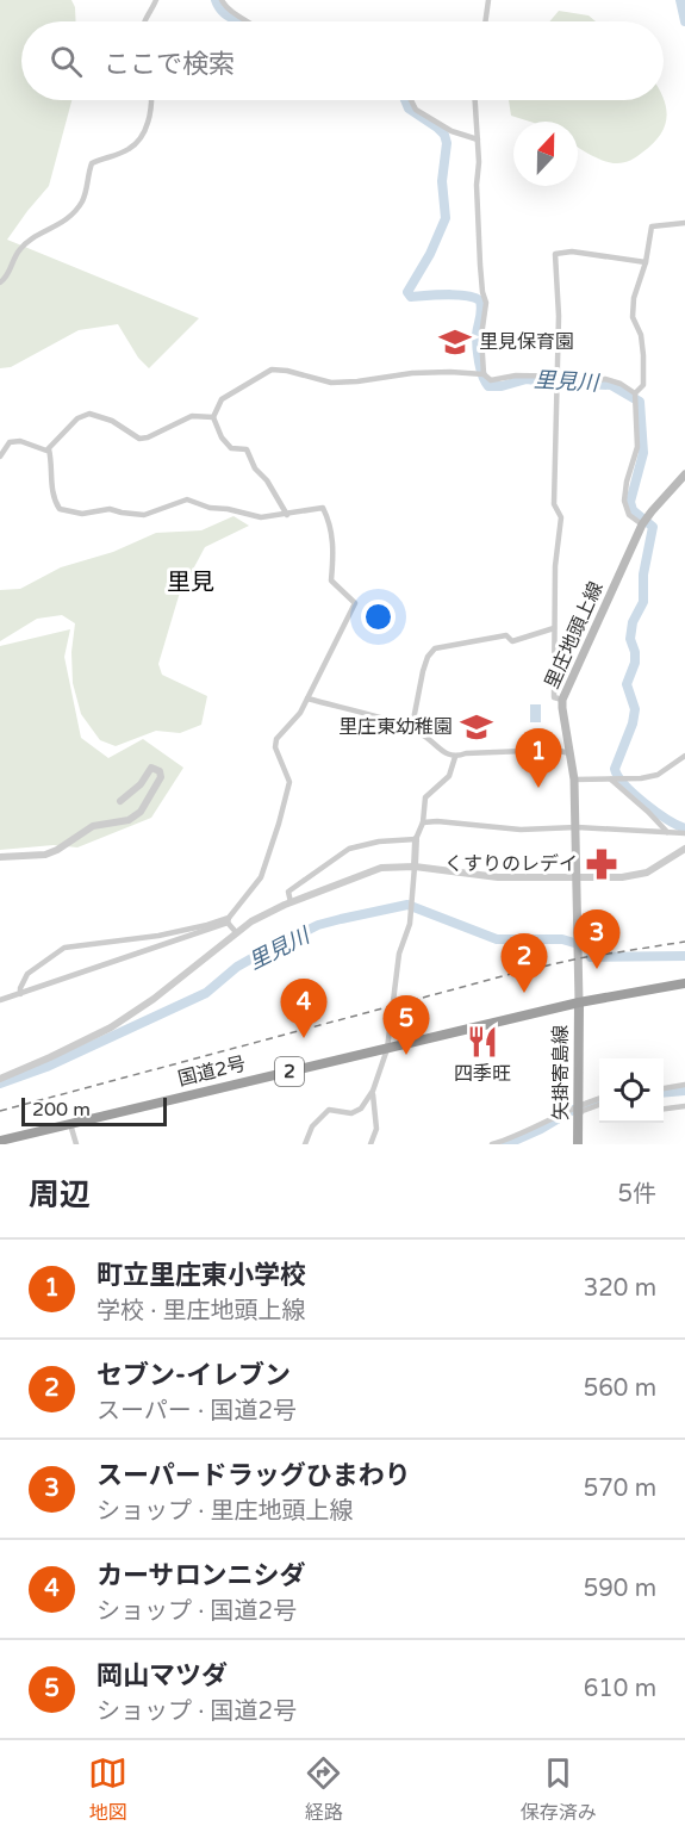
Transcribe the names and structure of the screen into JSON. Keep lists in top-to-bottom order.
{
  "streets": {
    "highway": ["国道2号", "2"],
    "main road": ["里庄地頭上線", "矢掛寄島線"]
  },
  "crossings": [
    ["里庄地頭上線", "国道2号"],
    ["里庄地頭上線", "矢掛寄島線"],
    ["国道2号", "矢掛寄島線"]
  ],
  "districts": ["里見"],
  "water": ["里見川"],
  "places": {
    "school or university": ["里見保育園", "里庄東幼稚園"],
    "pharmacy": ["くすりのレデイ"],
    "restaurant": ["四季旺"]
  },
  "scale_bar": "200 m",
  "north": "top",
  "page": {
    "search": "ここで検索",
    "pins": [
      "1",
      "3",
      "2",
      "4",
      "5"
    ],
    "scale": "200 m",
    "heading": ["周辺", "5件"],
    "list": [
      {
        "mark": "1",
        "name": "町立里庄東小学校",
        "note": "学校 · 里庄地頭上線",
        "value": "320 m"
      },
      {
        "mark": "2",
        "name": "セブン-イレブン",
        "note": "スーパー · 国道2号",
        "value": "560 m"
      },
      {
        "mark": "3",
        "name": "スーパードラッグひまわり",
        "note": "ショップ · 里庄地頭上線",
        "value": "570 m"
      },
      {
        "mark": "4",
        "name": "カーサロンニシダ",
        "note": "ショップ · 国道2号",
        "value": "590 m"
      },
      {
        "mark": "5",
        "name": "岡山マツダ",
        "note": "ショップ · 国道2号",
        "value": "610 m"
      }
    ],
    "nav": ["地図", "経路", "保存済み"]
  }
}
